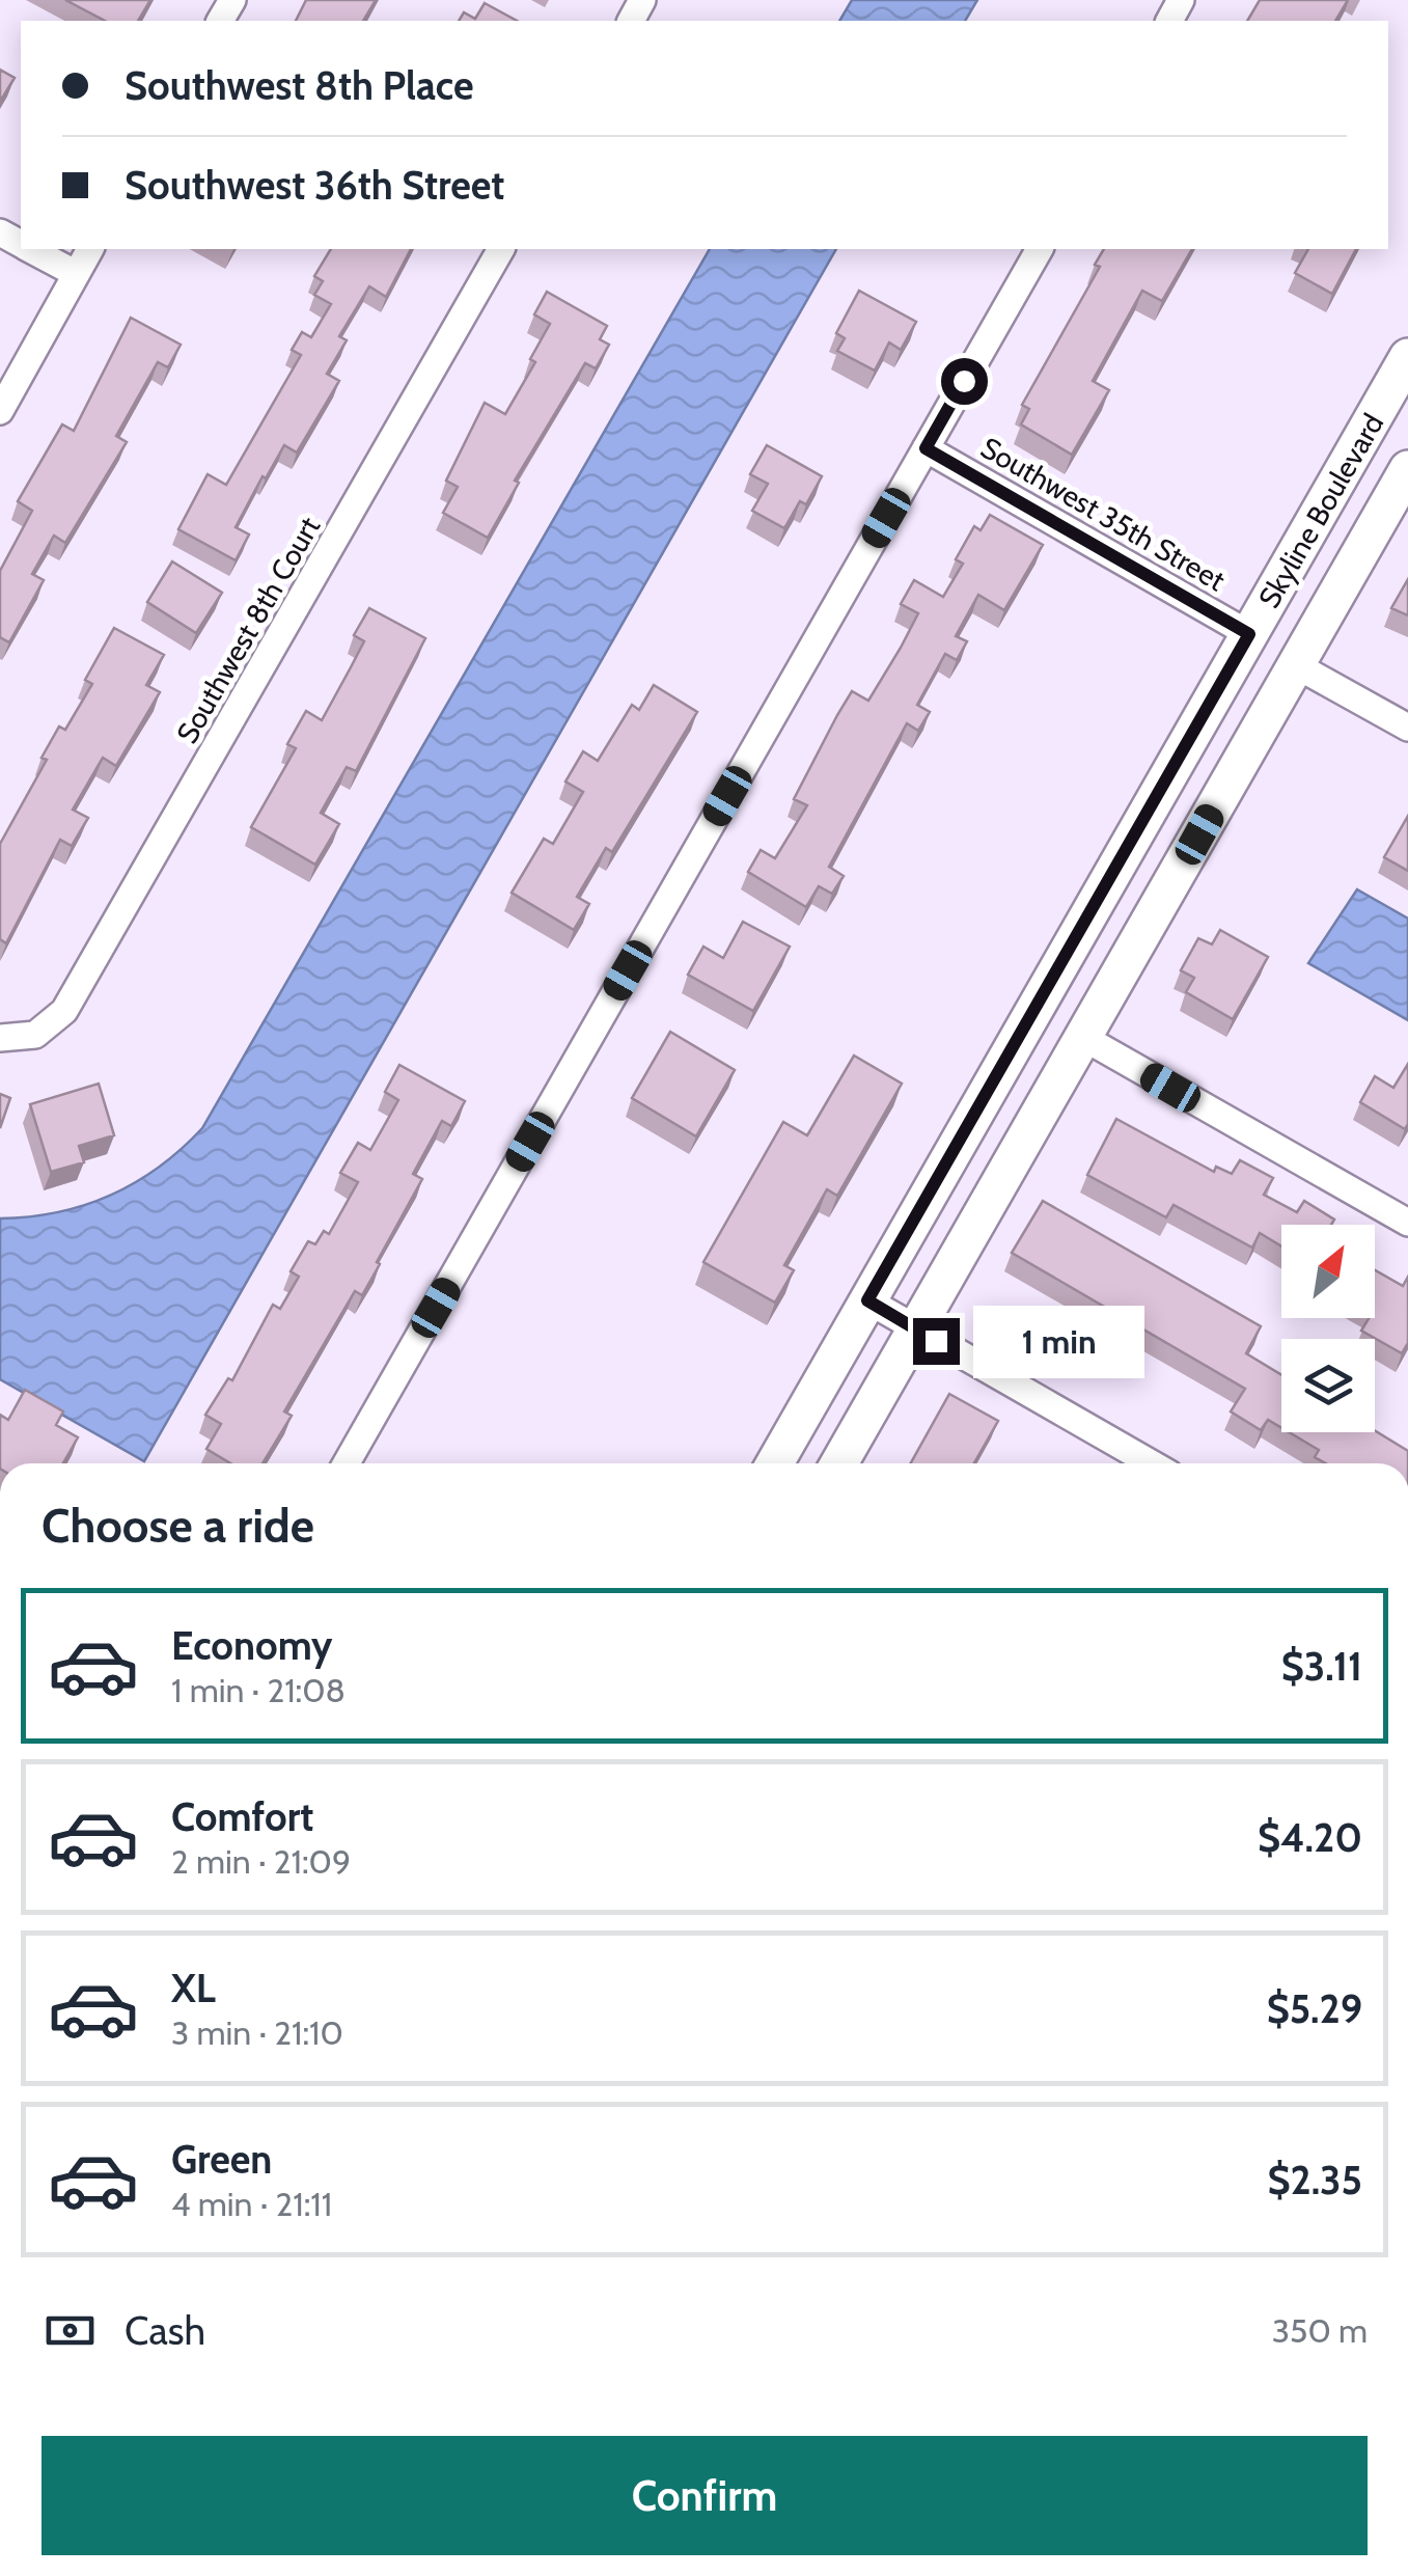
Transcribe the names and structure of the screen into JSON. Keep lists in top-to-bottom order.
{
  "streets": {
    "street": ["Skyline Boulevard", "Southwest 35th Street", "Southwest 8th Court"]
  },
  "crossings": [
    ["Skyline Boulevard", "Southwest 35th Street"]
  ],
  "north": "top right",
  "page": {
    "banner": ["Southwest 8th Place", "Southwest 36th Street"],
    "bubble": "1 min",
    "heading": "Choose a ride",
    "list": [
      {
        "name": "Economy",
        "note": "1 min · 21:08",
        "value": "$3.11"
      },
      {
        "name": "Comfort",
        "note": "2 min · 21:09",
        "value": "$4.20"
      },
      {
        "name": "XL",
        "note": "3 min · 21:10",
        "value": "$5.29"
      },
      {
        "name": "Green",
        "note": "4 min · 21:11",
        "value": "$2.35"
      }
    ],
    "pay": ["Cash", "350 m"],
    "buttons": "Confirm"
  }
}
